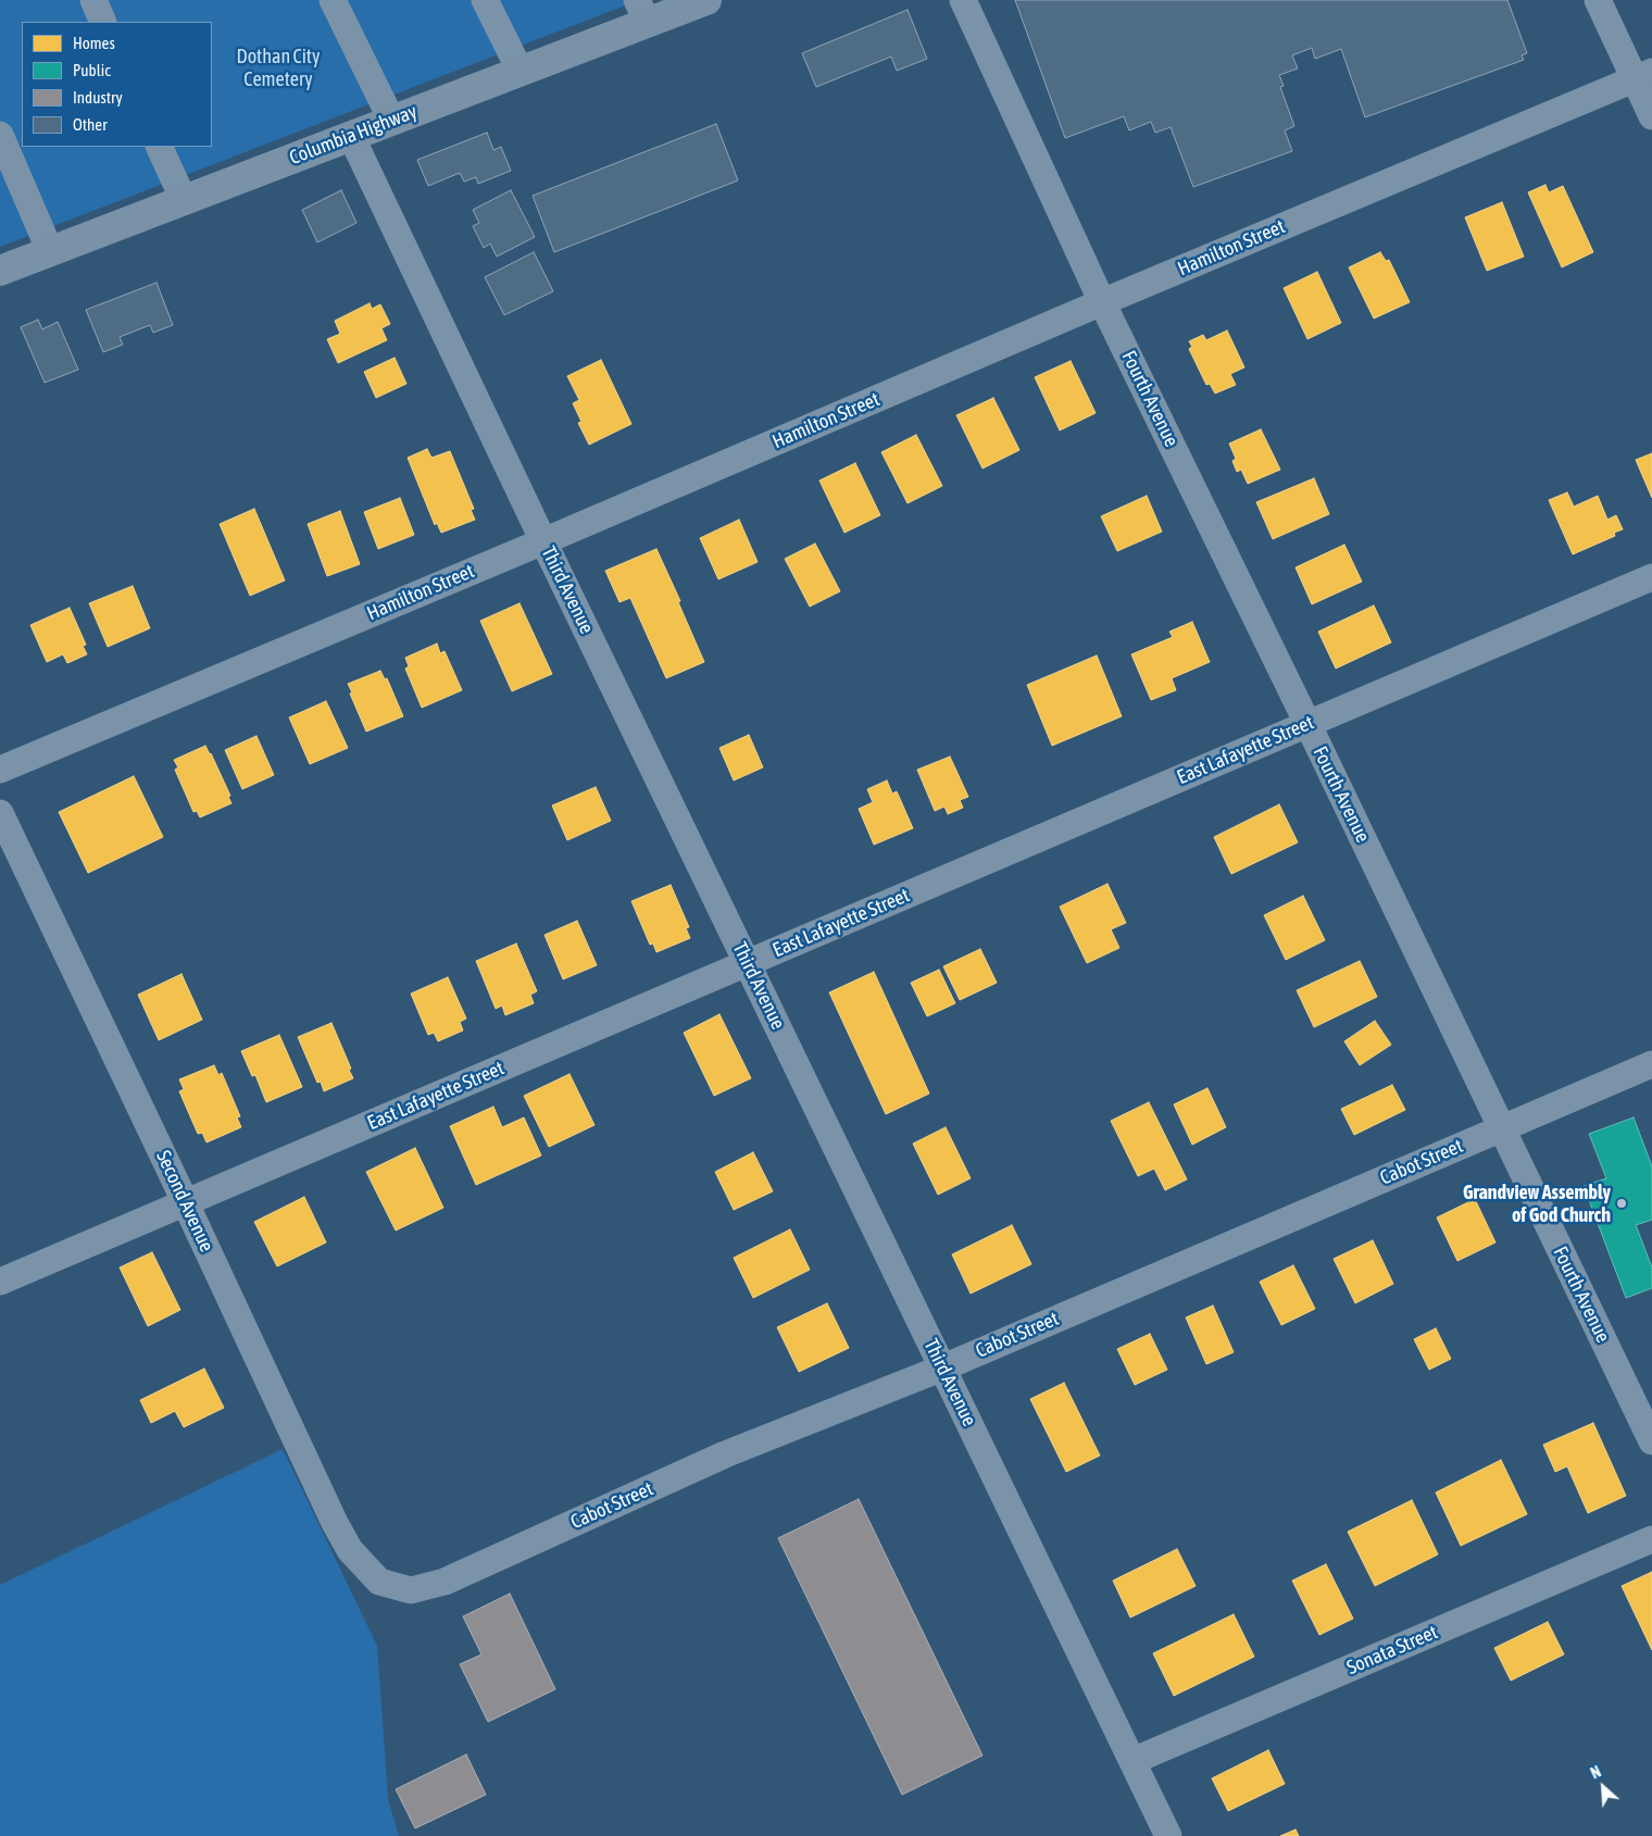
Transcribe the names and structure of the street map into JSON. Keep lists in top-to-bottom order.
{
  "streets": {
    "main road": ["Columbia Highway"],
    "street": [
      "Hamilton Street",
      "Fourth Avenue",
      "Third Avenue",
      "East Lafayette Street",
      "Cabot Street",
      "Second Avenue",
      "Sonata Street"
    ]
  },
  "crossings": [
    ["Columbia Highway", "Third Avenue"],
    ["Hamilton Street", "Fourth Avenue"],
    ["Hamilton Street", "Third Avenue"],
    ["Fourth Avenue", "East Lafayette Street"],
    ["Fourth Avenue", "Cabot Street"],
    ["Third Avenue", "East Lafayette Street"],
    ["Third Avenue", "Cabot Street"],
    ["Third Avenue", "Sonata Street"],
    ["East Lafayette Street", "Second Avenue"],
    ["Cabot Street", "Second Avenue"]
  ],
  "parks": ["Dothan City Cemetery"],
  "places": ["Grandview Assembly of God Church"],
  "legend": [
    "Homes",
    "Public",
    "Industry",
    "Other"
  ],
  "north": "top left"
}
